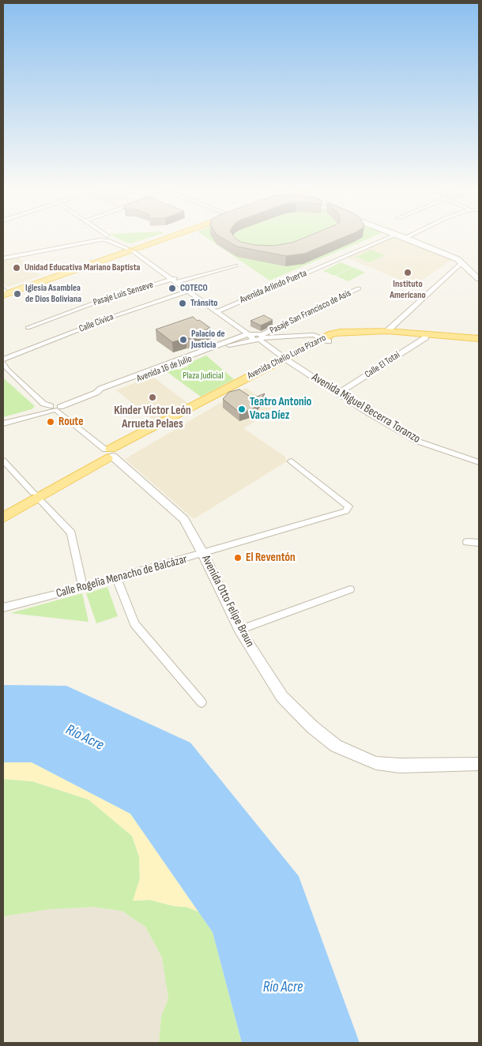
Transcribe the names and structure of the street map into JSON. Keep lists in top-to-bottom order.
{
  "streets": {
    "main road": ["Avenida Chelio Luna Pizarro"],
    "street": [
      "Avenida Arlindo Puerta",
      "Pasaje Luis Senseve",
      "Pasaje San Francisco de Asís",
      "Calle Cívica",
      "Calle El Totai",
      "Avenida 16 de Julio",
      "Avenida Miguel Becerra Toranzo",
      "Calle Rogelia Menacho de Balcázar",
      "Avenida Otto Felipe Braun"
    ]
  },
  "crossings": [
    ["Avenida Arlindo Puerta", "Avenida Miguel Becerra Toranzo"],
    ["Pasaje Luis Senseve", "Avenida Miguel Becerra Toranzo"],
    ["Pasaje San Francisco de Asís", "Avenida 16 de Julio"],
    ["Pasaje San Francisco de Asís", "Avenida Miguel Becerra Toranzo"],
    ["Calle Cívica", "Avenida Miguel Becerra Toranzo"],
    ["Avenida Chelio Luna Pizarro", "Calle El Totai"],
    ["Avenida Chelio Luna Pizarro", "Avenida 16 de Julio"],
    ["Avenida Chelio Luna Pizarro", "Avenida Miguel Becerra Toranzo"],
    ["Avenida Chelio Luna Pizarro", "Avenida Otto Felipe Braun"],
    ["Calle El Totai", "Avenida Miguel Becerra Toranzo"],
    ["Avenida 16 de Julio", "Avenida Miguel Becerra Toranzo"],
    ["Avenida 16 de Julio", "Avenida Otto Felipe Braun"],
    ["Calle Rogelia Menacho de Balcázar", "Avenida Otto Felipe Braun"]
  ],
  "water": ["Río Acre"],
  "parks": ["Plaza Judicial"],
  "places": [
    "Unidad Educativa Mariano Baptista",
    "Instituto Americano",
    "COTECO",
    "Iglesia Asamblea de Dios Boliviana",
    "Tránsito",
    "Palacio de Justicia",
    "Kinder Víctor León Arrueta Pelaes",
    "Teatro Antonio Vaca Díez",
    "Route",
    "El Reventón"
  ]
}
